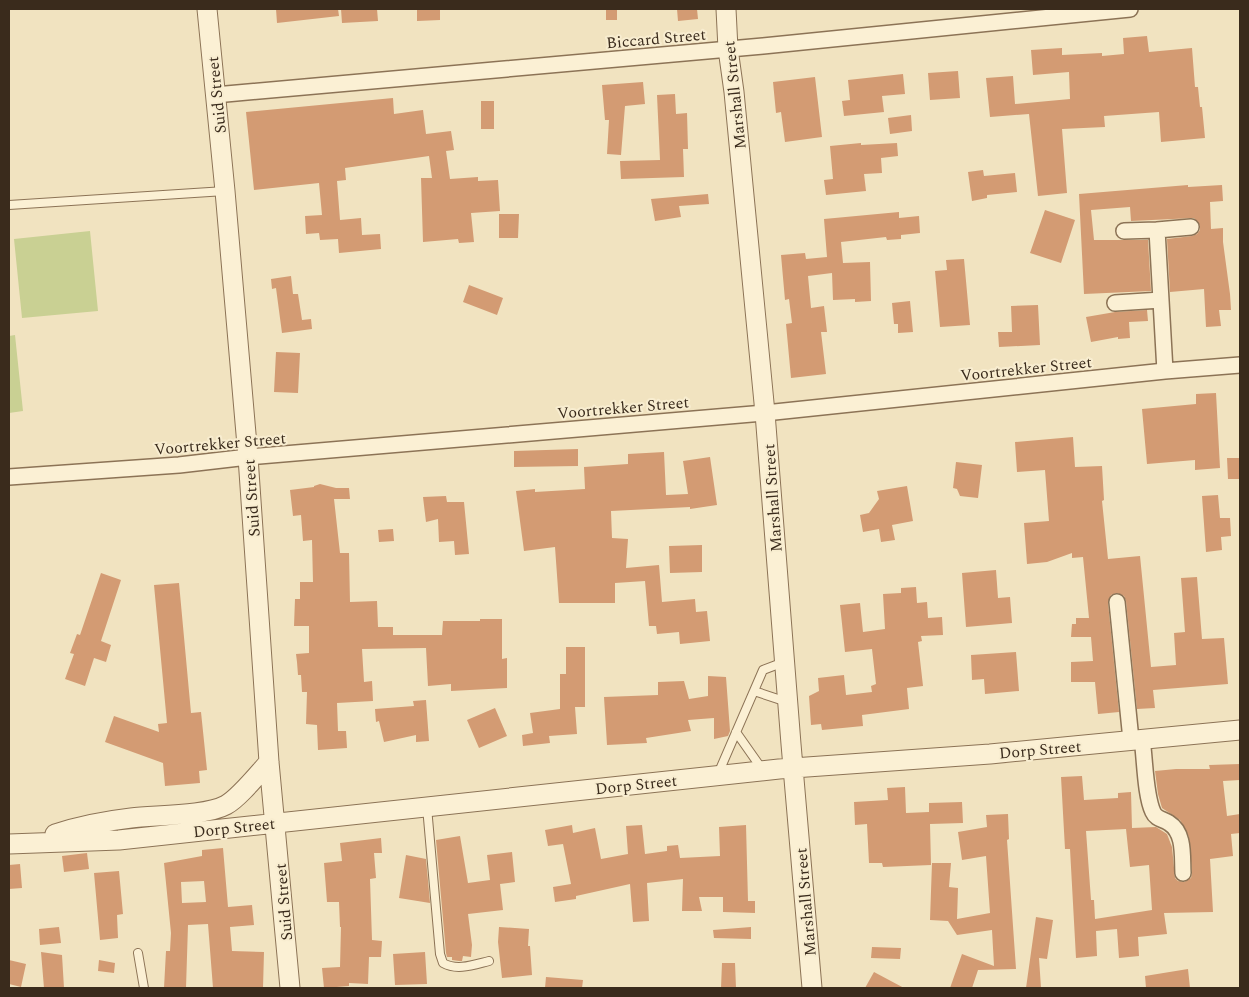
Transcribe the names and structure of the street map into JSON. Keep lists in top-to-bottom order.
{
  "streets": {
    "street": [
      "Biccard Street",
      "Suid Street",
      "Marshall Street",
      "Voortrekker Street",
      "Dorp Street"
    ]
  },
  "crossings": [
    ["Biccard Street", "Suid Street"],
    ["Biccard Street", "Marshall Street"],
    ["Suid Street", "Voortrekker Street"],
    ["Suid Street", "Dorp Street"],
    ["Marshall Street", "Voortrekker Street"],
    ["Marshall Street", "Dorp Street"]
  ]
}
